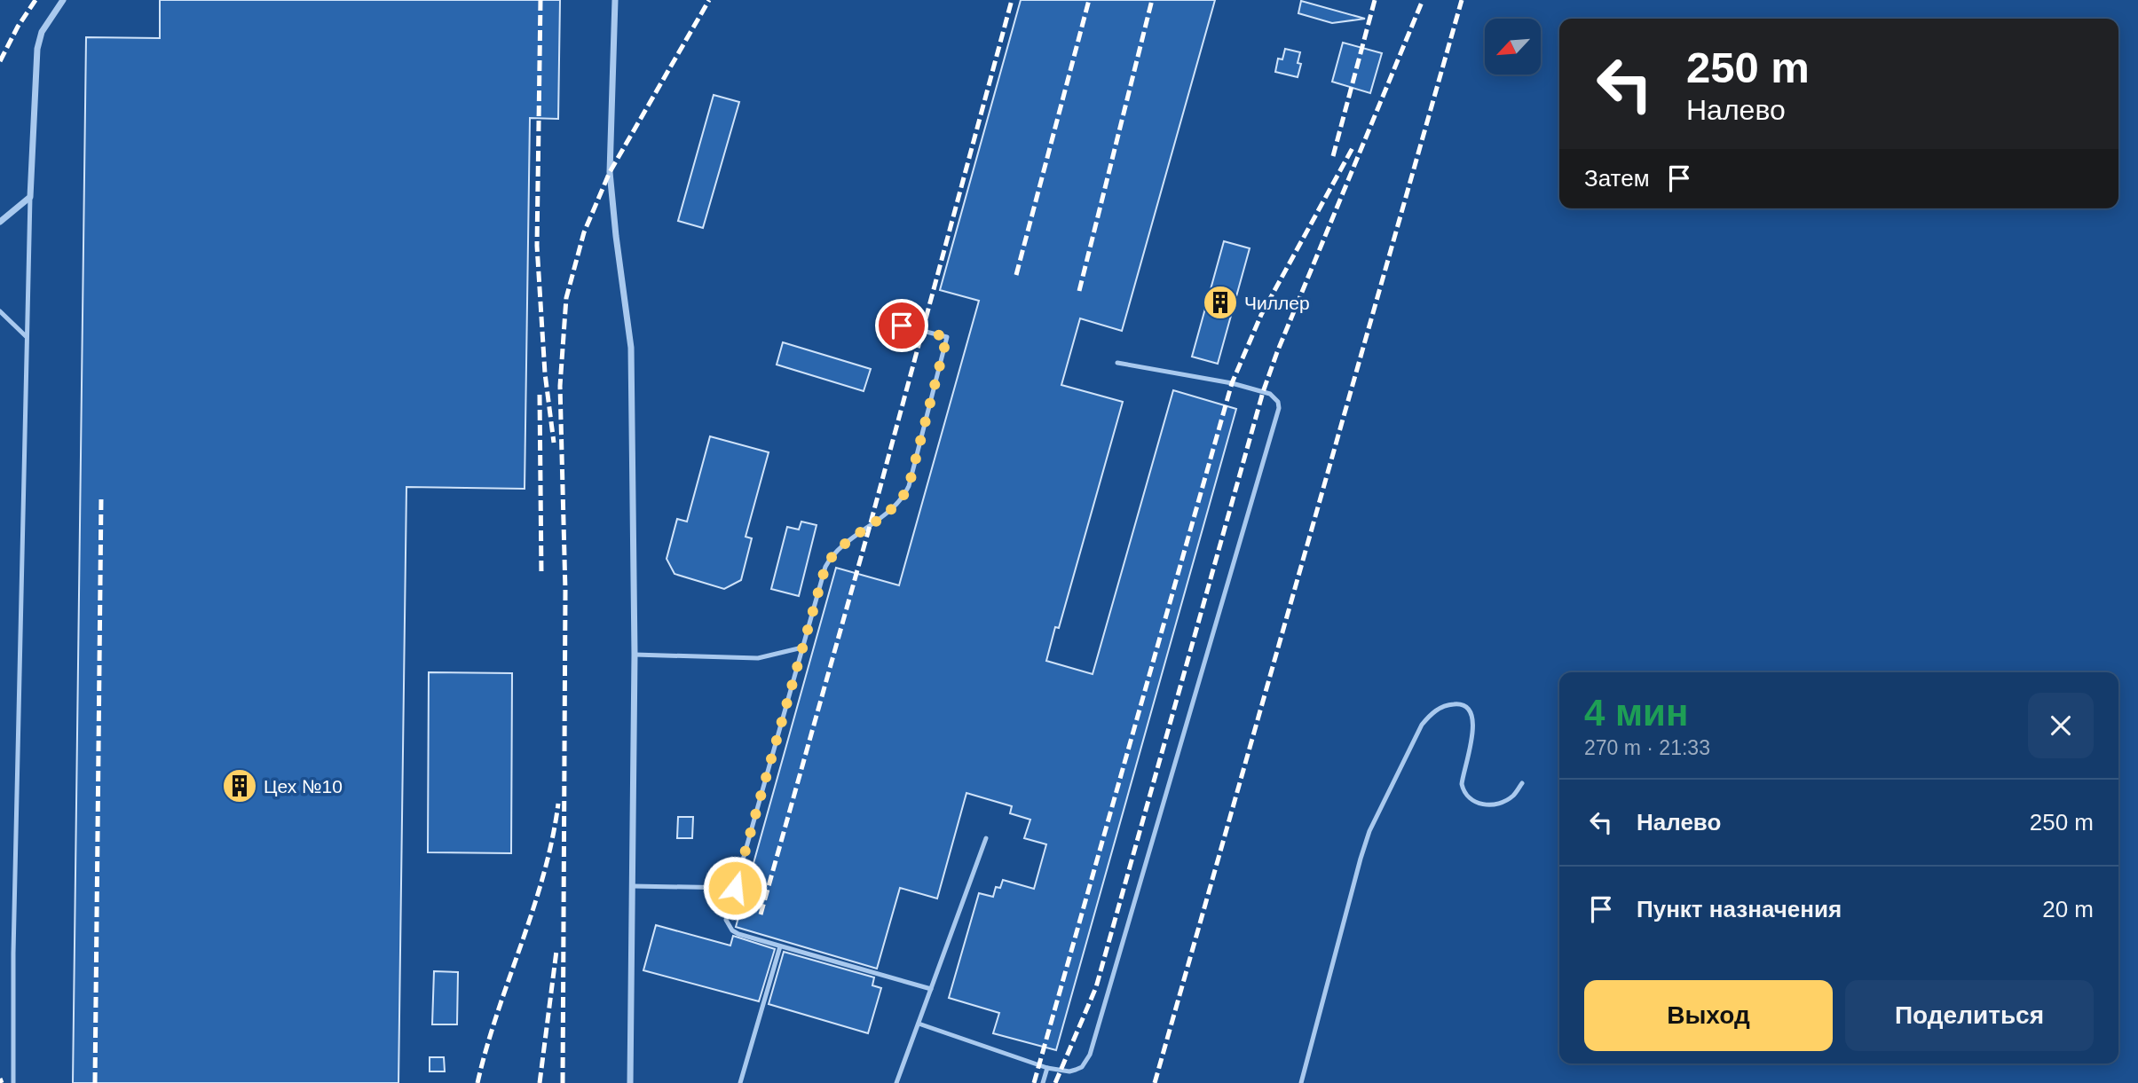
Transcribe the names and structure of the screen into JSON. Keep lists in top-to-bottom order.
{
  "places": {
    "building": ["Чиллер", "Цех №10"]
  },
  "north": "bottom left",
  "page": {
    "turn": ["250 m", "Налево"],
    "then": "Затем",
    "heading": ["4 мин", "270 m · 21:33"],
    "list": [
      {
        "name": "Налево",
        "value": "250 m"
      },
      {
        "name": "Пункт назначения",
        "value": "20 m"
      }
    ],
    "buttons": ["Выход", "Поделиться"]
  }
}
